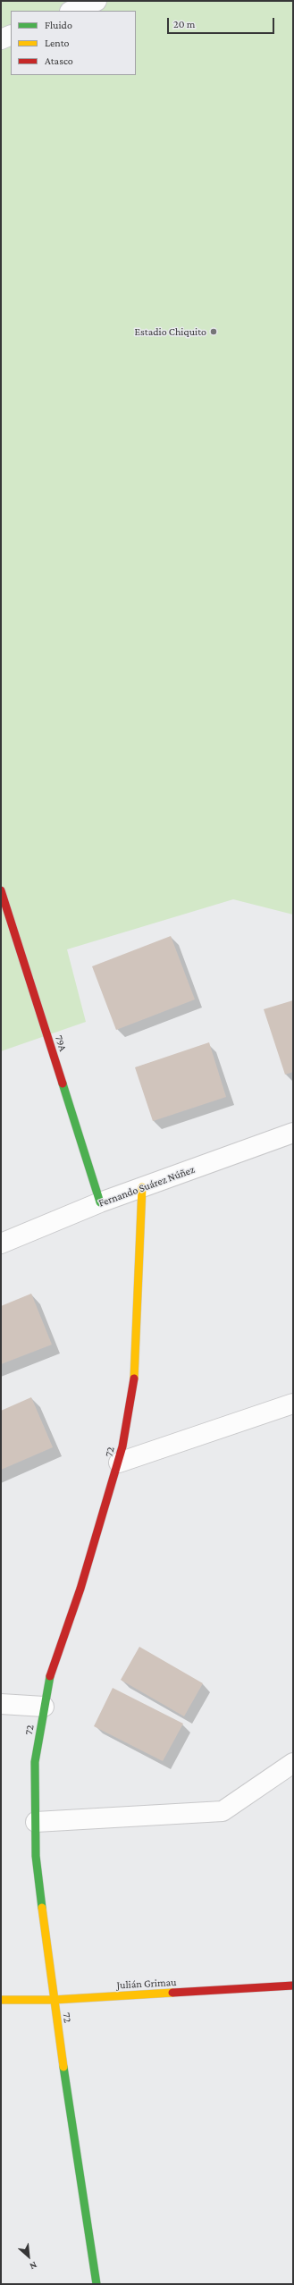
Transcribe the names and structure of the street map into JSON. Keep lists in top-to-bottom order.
{
  "streets": {
    "street": [
      "79A",
      "Fernando Suárez Núñez",
      "72",
      "Julián Grimau"
    ]
  },
  "crossings": [
    ["79A", "Fernando Suárez Núñez"],
    ["Fernando Suárez Núñez", "72"],
    ["72", "Julián Grimau"]
  ],
  "places": ["Estadio Chiquito"],
  "legend": ["Fluido", "Lento", "Atasco"],
  "scale_bar": "20 m",
  "north": "bottom right"
}
